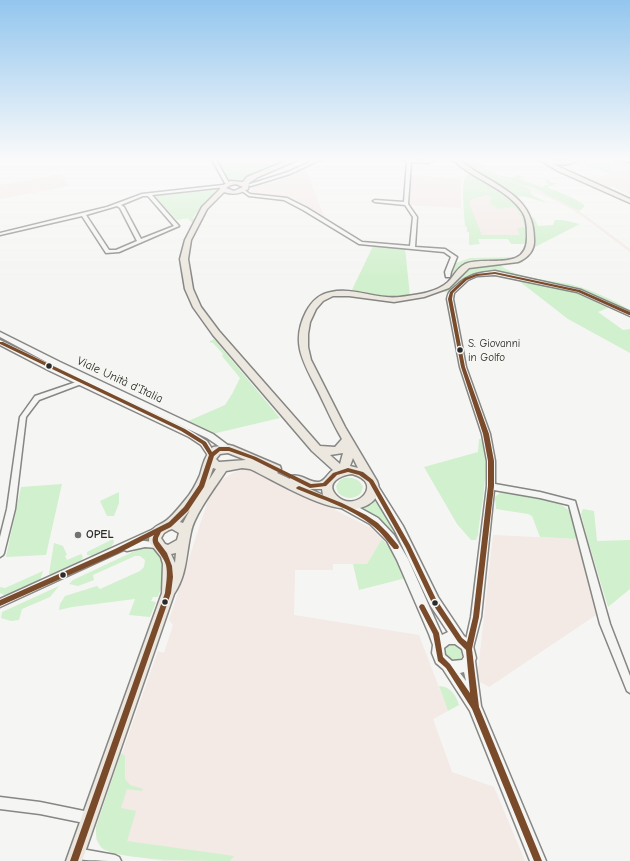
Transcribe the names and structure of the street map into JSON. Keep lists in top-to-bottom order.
{
  "streets": {
    "street": ["Viale Unità d'Italia"]
  },
  "places": ["S. Giovanni in Golfo", "OPEL"]
}
